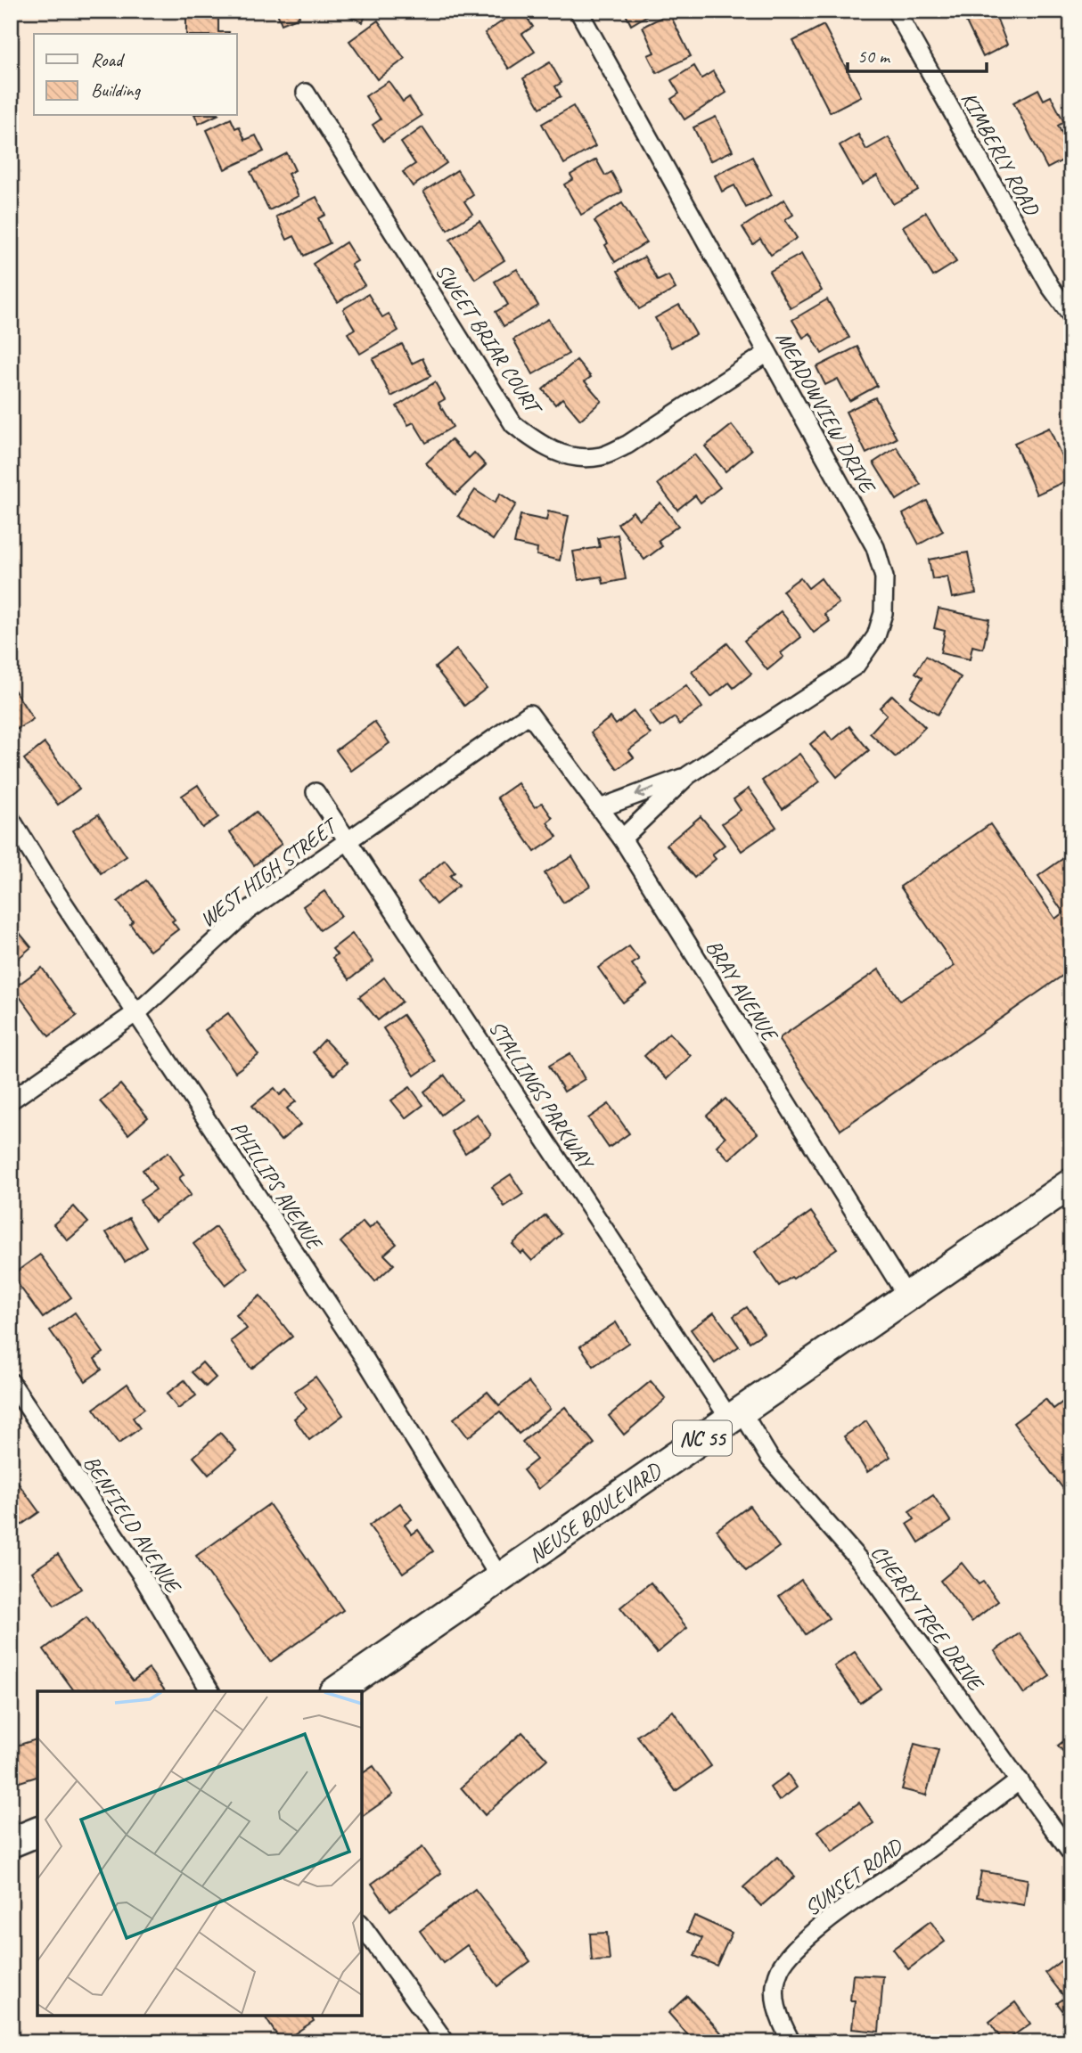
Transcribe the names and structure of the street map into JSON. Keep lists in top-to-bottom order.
{
  "streets": {
    "main road": ["NC 55", "NEUSE BOULEVARD"],
    "street": [
      "KIMBERLY ROAD",
      "SWEET BRIAR COURT",
      "MEADOWVIEW DRIVE",
      "WEST HIGH STREET",
      "BRAY AVENUE",
      "STALLINGS PARKWAY",
      "PHILLIPS AVENUE",
      "BENFIELD AVENUE",
      "CHERRY TREE DRIVE",
      "SUNSET ROAD"
    ]
  },
  "crossings": [
    ["SWEET BRIAR COURT", "MEADOWVIEW DRIVE"],
    ["MEADOWVIEW DRIVE", "BRAY AVENUE"],
    ["WEST HIGH STREET", "BRAY AVENUE"],
    ["WEST HIGH STREET", "STALLINGS PARKWAY"],
    ["WEST HIGH STREET", "PHILLIPS AVENUE"],
    ["BRAY AVENUE", "NEUSE BOULEVARD"],
    ["STALLINGS PARKWAY", "NEUSE BOULEVARD"],
    ["STALLINGS PARKWAY", "CHERRY TREE DRIVE"],
    ["PHILLIPS AVENUE", "NEUSE BOULEVARD"],
    ["NEUSE BOULEVARD", "CHERRY TREE DRIVE"],
    ["CHERRY TREE DRIVE", "SUNSET ROAD"]
  ],
  "legend": ["Road", "Building"],
  "scale_bar": "50 m"
}
